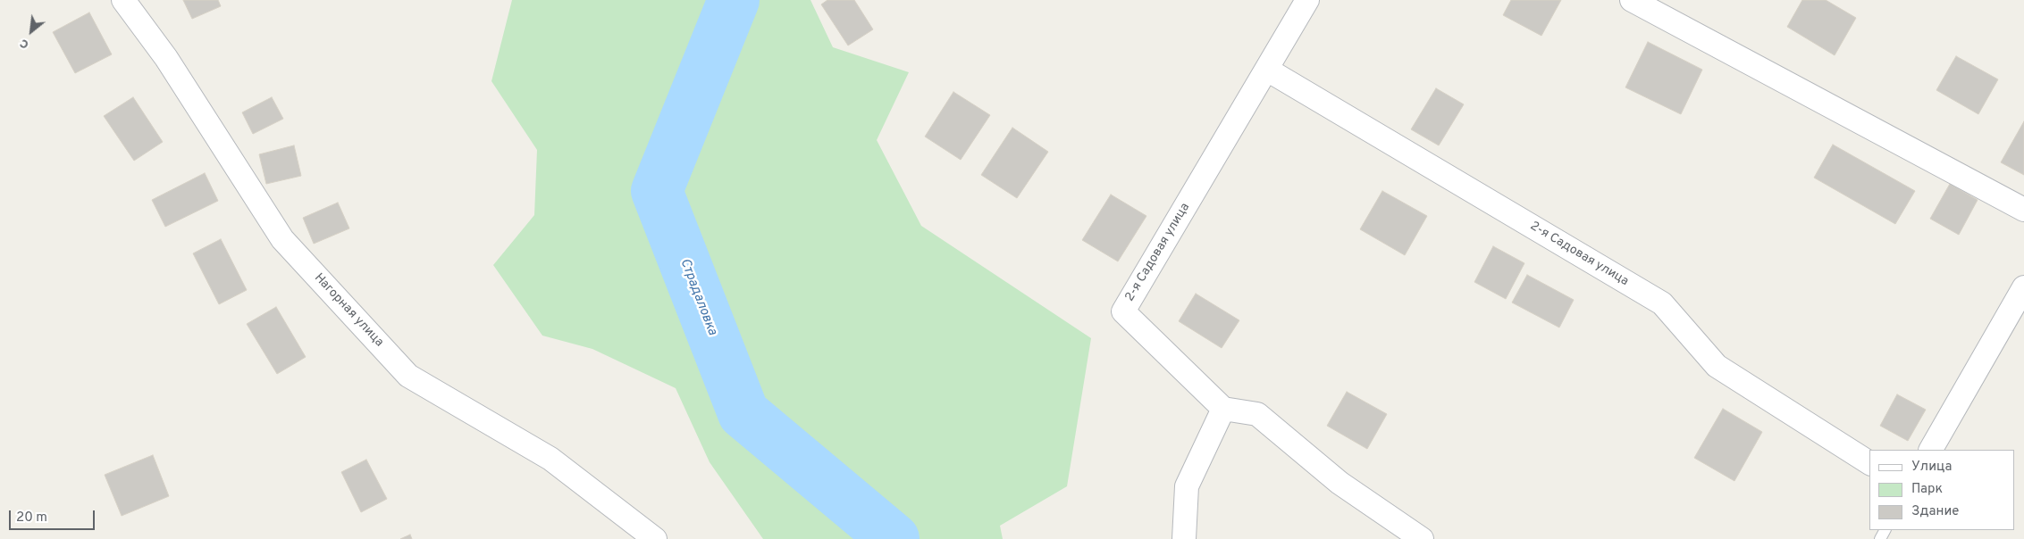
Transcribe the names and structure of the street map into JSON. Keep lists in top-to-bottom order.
{
  "streets": {
    "street": ["2-я Садовая улица", "Нагорная улица"]
  },
  "water": ["Страдаловка"],
  "legend": ["Улица", "Парк", "Здание"],
  "scale_bar": "20 m",
  "north": "bottom left"
}
